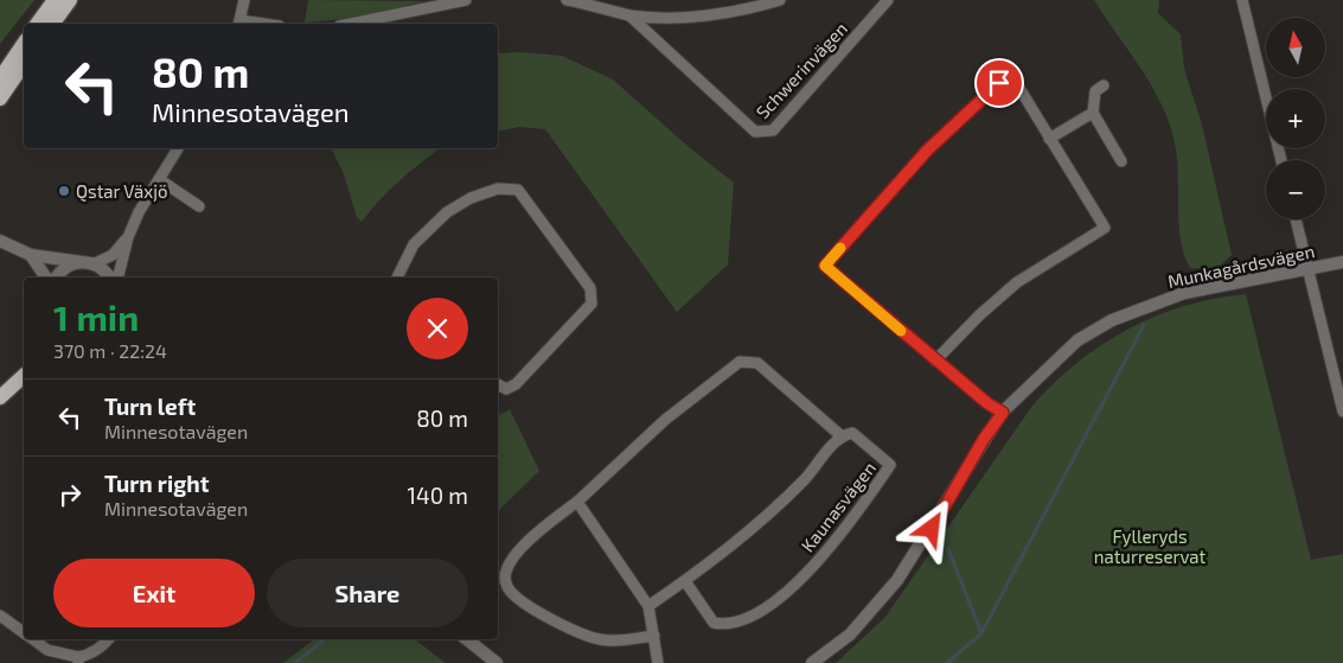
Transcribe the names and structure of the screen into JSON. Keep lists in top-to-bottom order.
{
  "streets": {
    "street": ["Schwerinvägen", "Munkagårdsvägen", "Kaunasvägen"]
  },
  "parks": ["Fylleryds naturreservat"],
  "places": ["Qstar Växjö"],
  "north": "top",
  "page": {
    "map_buttons": ["+", "−"],
    "turn": ["80 m", "Minnesotavägen"],
    "heading": ["1 min", "370 m · 22:24"],
    "list": [
      {
        "name": "Turn left",
        "note": "Minnesotavägen",
        "value": "80 m"
      },
      {
        "name": "Turn right",
        "note": "Minnesotavägen",
        "value": "140 m"
      }
    ],
    "buttons": ["Exit", "Share"]
  }
}
